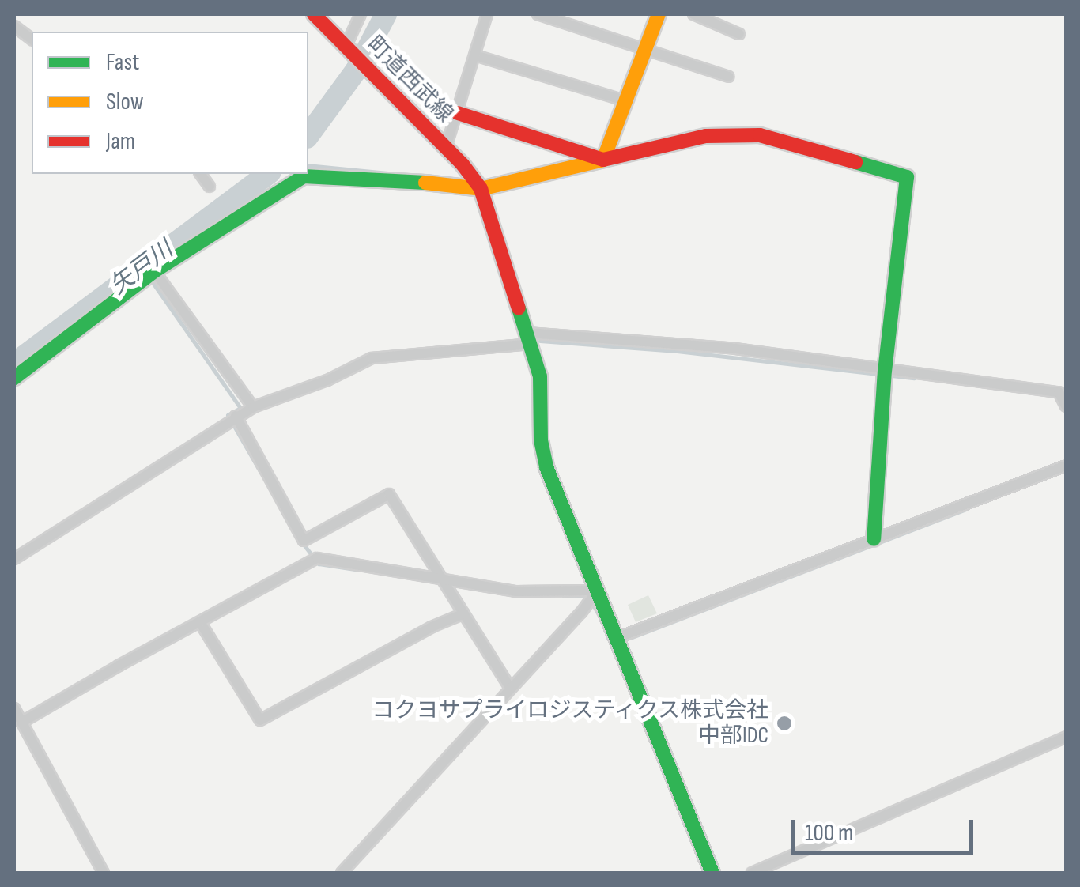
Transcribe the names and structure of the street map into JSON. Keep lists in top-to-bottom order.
{
  "streets": {
    "street": ["町道西武線"]
  },
  "water": ["矢戸川"],
  "places": ["コクヨサプライロジスティクス株式会社 中部IDC"],
  "legend": ["Fast", "Slow", "Jam"],
  "scale_bar": "100 m"
}
